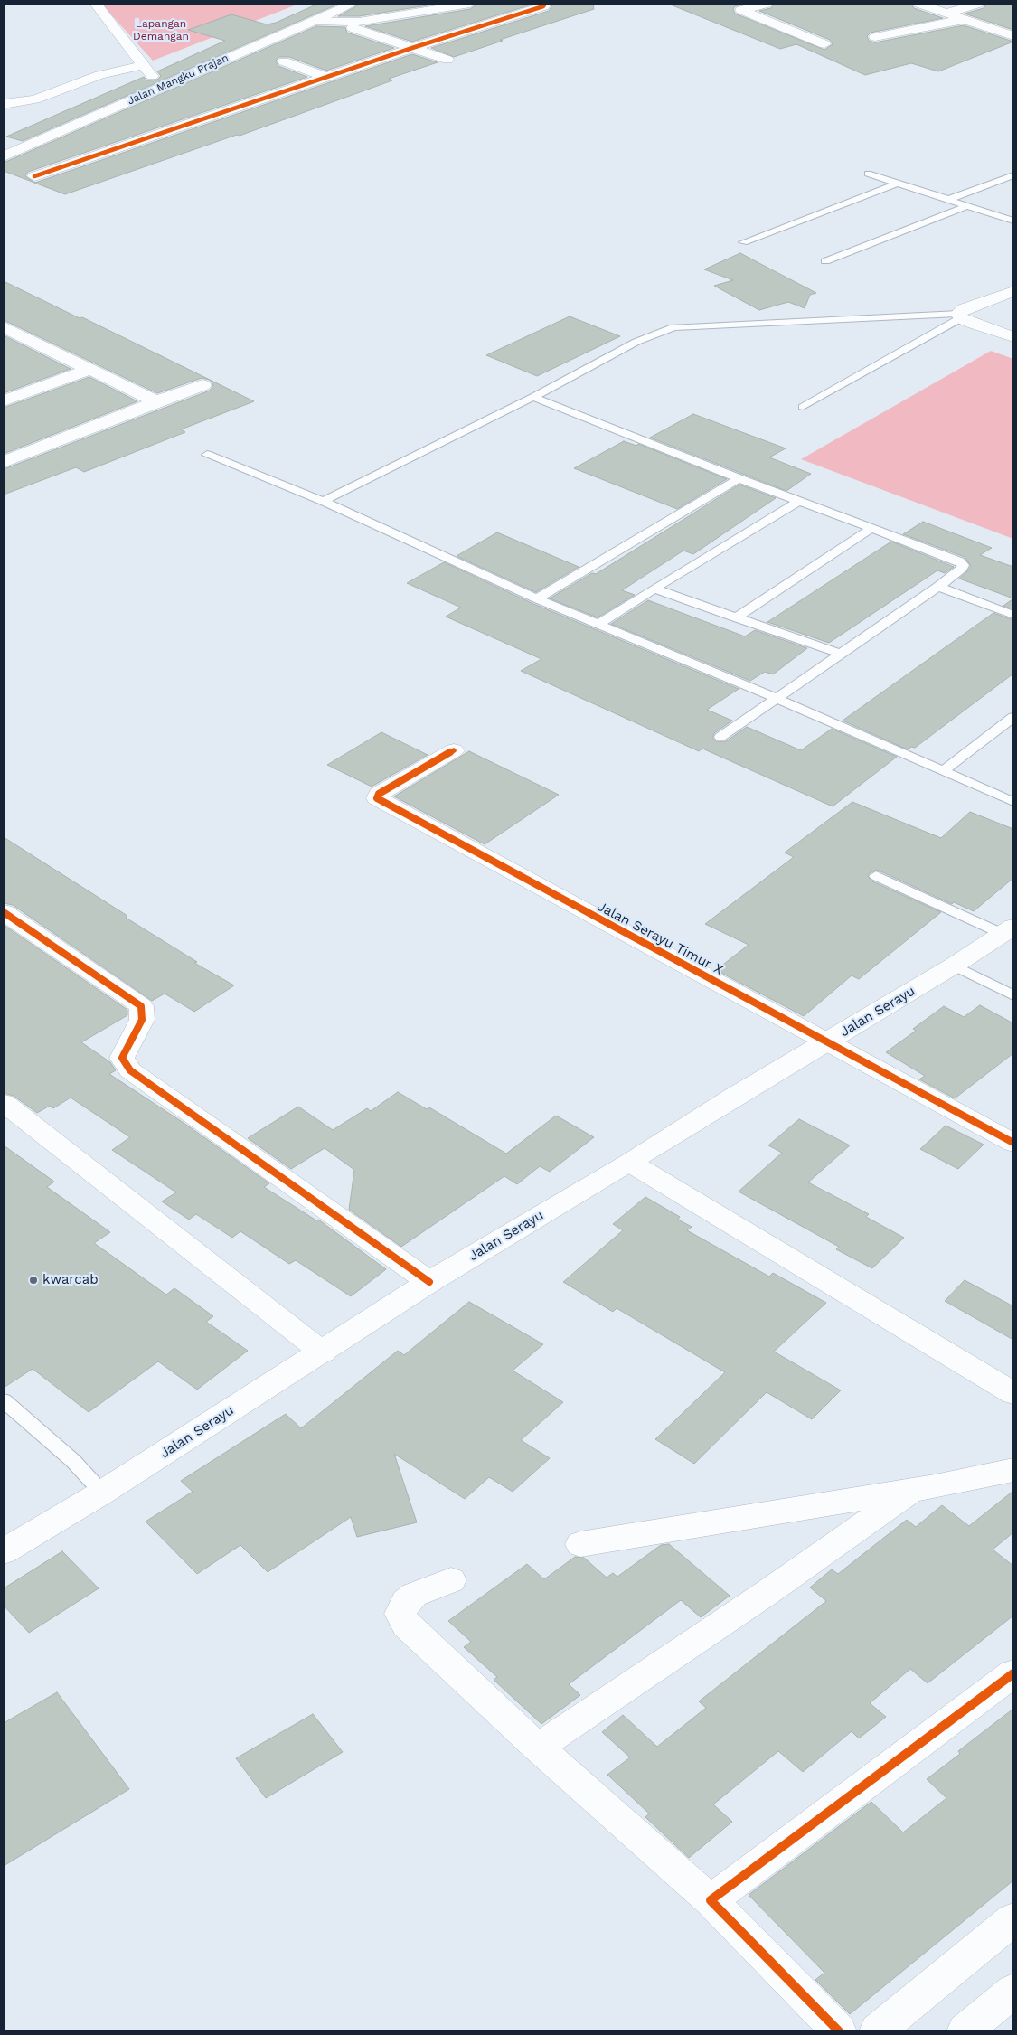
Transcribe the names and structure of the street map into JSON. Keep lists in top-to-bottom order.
{
  "streets": {
    "street": ["Jalan Mangku Prajan", "Jalan Serayu Timur X", "Jalan Serayu"]
  },
  "crossings": [
    ["Jalan Serayu Timur X", "Jalan Serayu"]
  ],
  "parks": ["Lapangan Demangan"],
  "places": ["kwarcab"]
}
